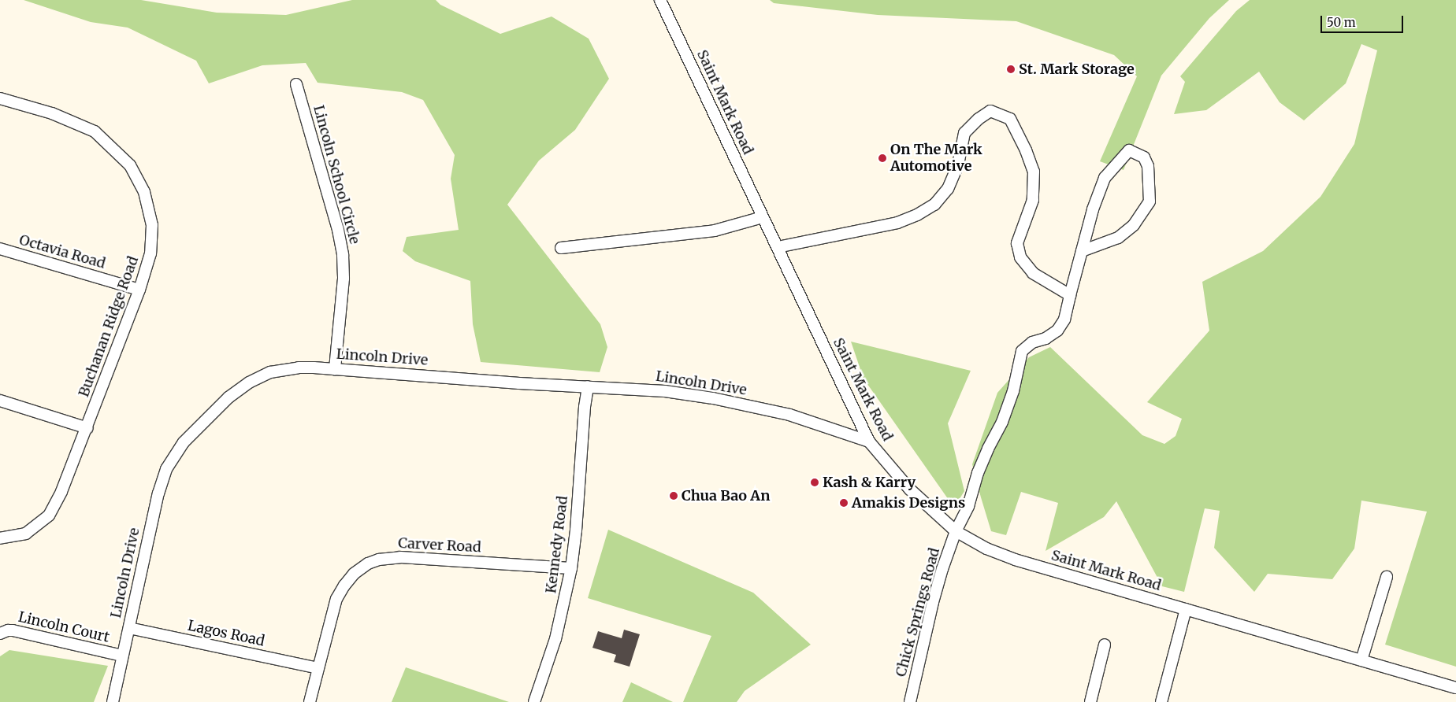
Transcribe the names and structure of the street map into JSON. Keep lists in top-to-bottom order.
{
  "streets": {
    "street": [
      "Saint Mark Road",
      "Lincoln School Circle",
      "Octavia Road",
      "Buchanan Ridge Road",
      "Lincoln Drive",
      "Kennedy Road",
      "Carver Road",
      "Chick Springs Road",
      "Lincoln Court",
      "Lagos Road"
    ]
  },
  "crossings": [
    ["Saint Mark Road", "Lincoln Drive"],
    ["Saint Mark Road", "Chick Springs Road"],
    ["Lincoln School Circle", "Lincoln Drive"],
    ["Octavia Road", "Buchanan Ridge Road"],
    ["Lincoln Drive", "Kennedy Road"],
    ["Lincoln Drive", "Lincoln Court"],
    ["Lincoln Drive", "Lagos Road"],
    ["Kennedy Road", "Carver Road"],
    ["Carver Road", "Lagos Road"]
  ],
  "places": [
    "St. Mark Storage",
    "On The Mark Automotive",
    "Kash & Karry",
    "Chua Bao An",
    "Amakis Designs"
  ],
  "scale_bar": "50 m"
}
